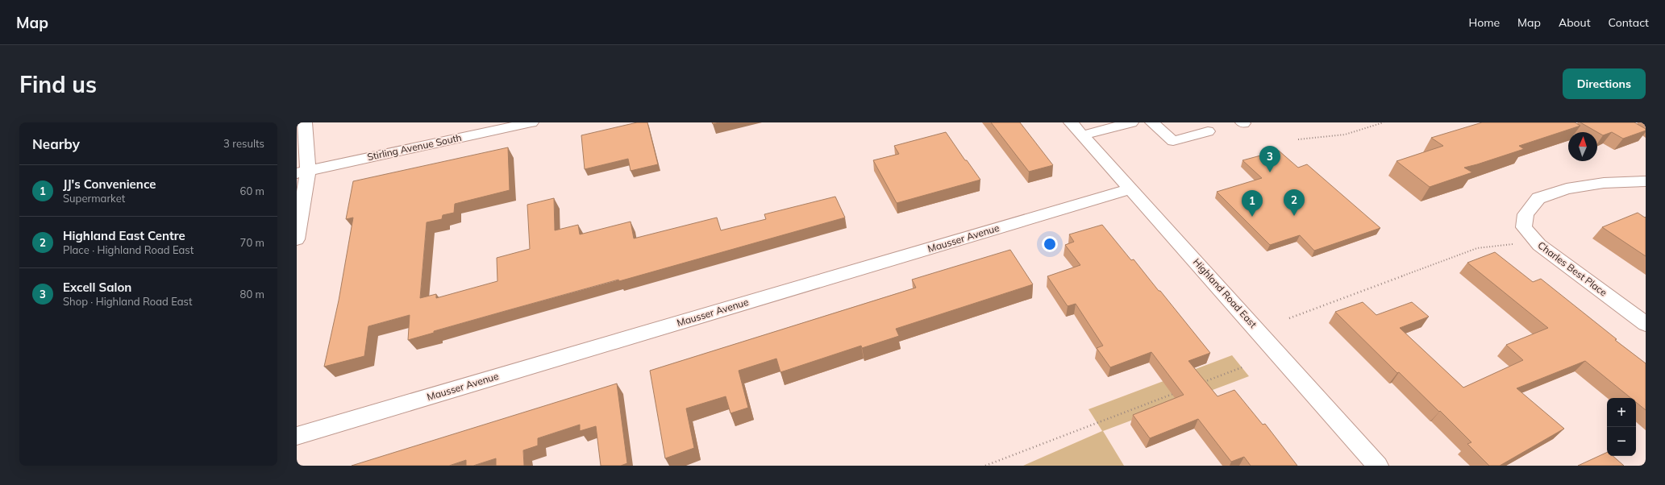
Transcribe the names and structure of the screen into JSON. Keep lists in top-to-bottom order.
{
  "streets": {
    "street": [
      "Stirling Avenue South",
      "Mausser Avenue",
      "Charles Best Place",
      "Highland Road East"
    ]
  },
  "crossings": [
    ["Mausser Avenue", "Highland Road East"]
  ],
  "north": "top",
  "page": {
    "header": "Map",
    "nav": [
      "Home",
      "Map",
      "About",
      "Contact"
    ],
    "buttons": "Directions",
    "title": "Find us",
    "heading": ["Nearby", "3 results"],
    "pins": ["3", "2", "1"],
    "list": [
      {
        "mark": "1",
        "name": "JJ's Convenience",
        "note": "Supermarket",
        "value": "60 m"
      },
      {
        "mark": "2",
        "name": "Highland East Centre",
        "note": "Place · Highland Road East",
        "value": "70 m"
      },
      {
        "mark": "3",
        "name": "Excell Salon",
        "note": "Shop · Highland Road East",
        "value": "80 m"
      }
    ],
    "map_buttons": ["+", "−"]
  }
}
